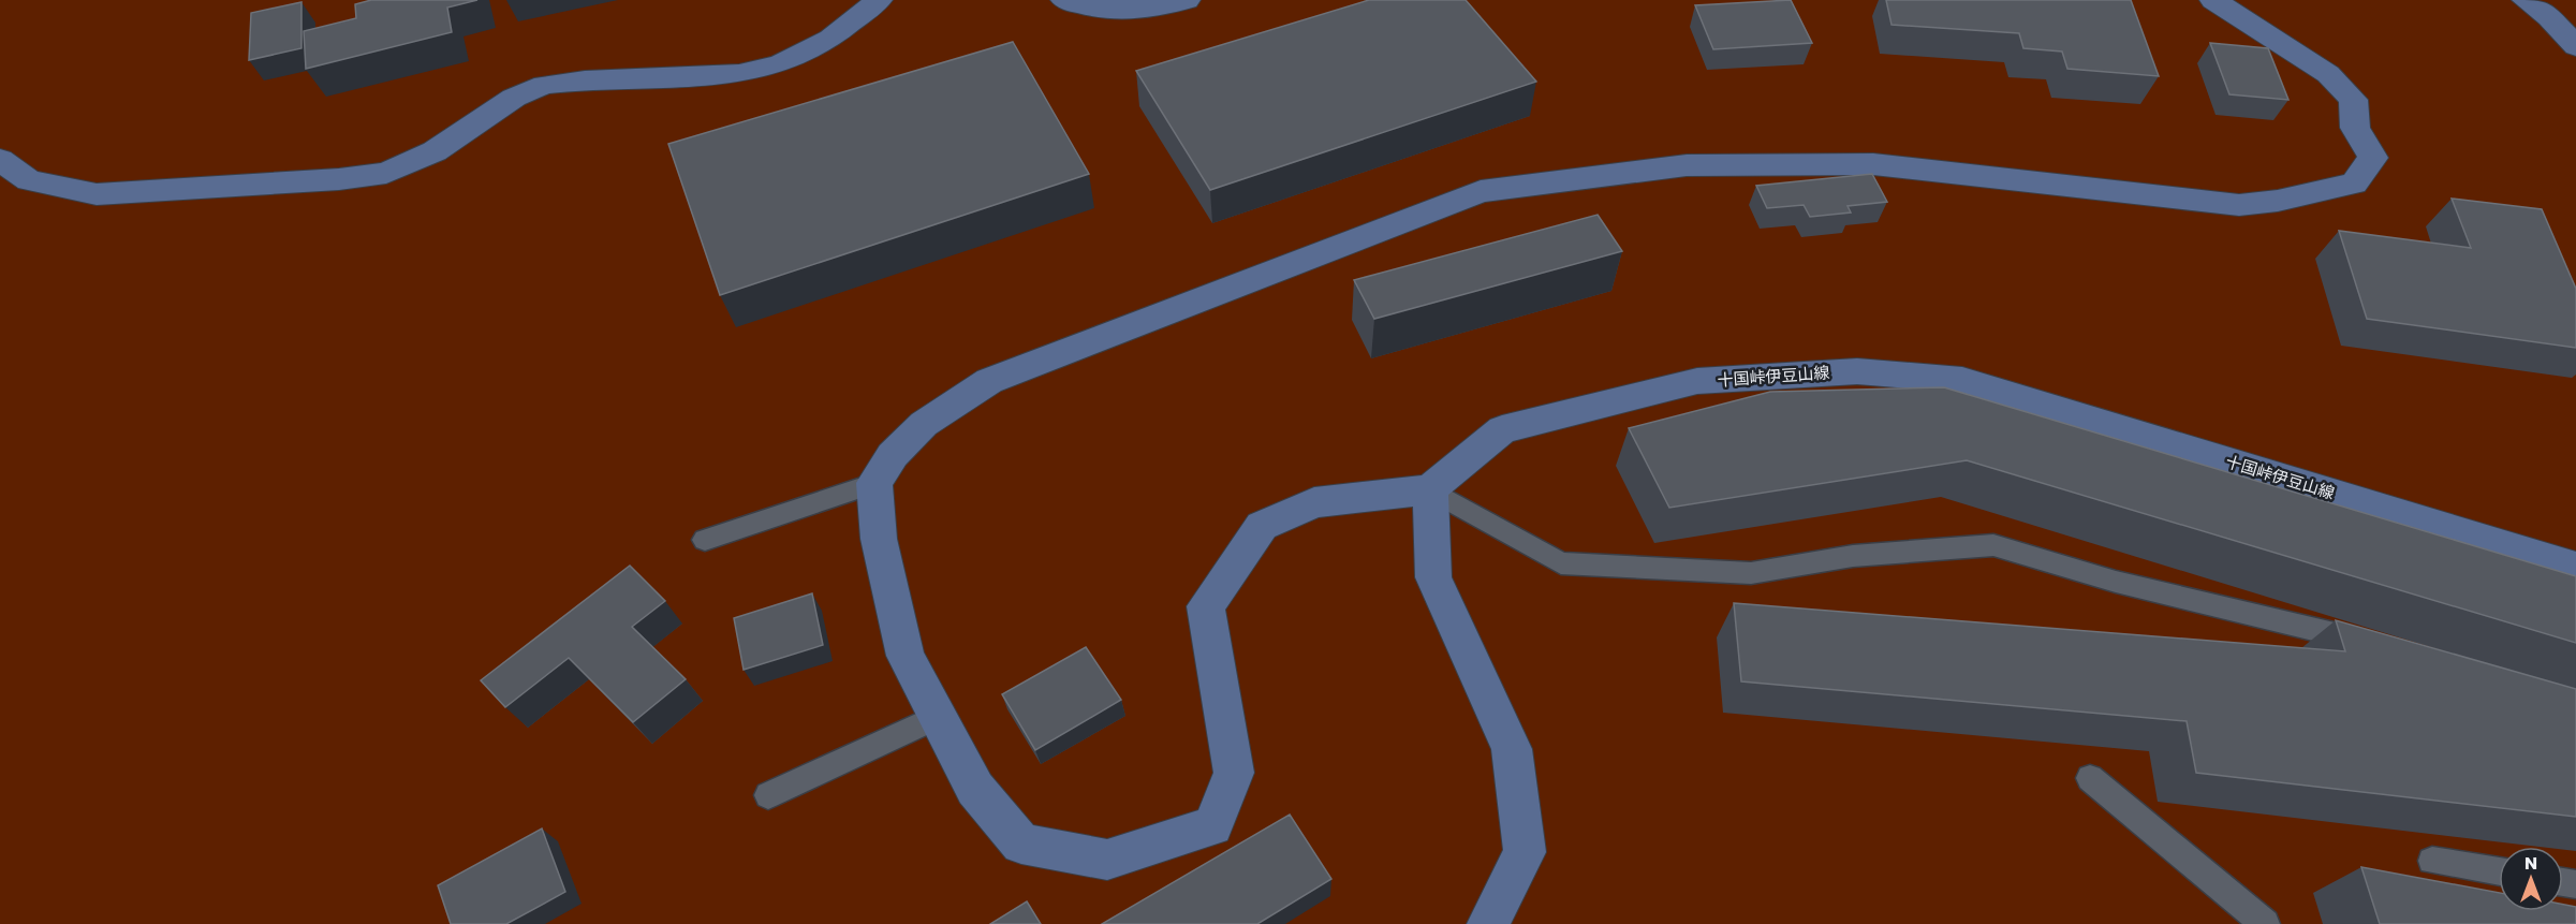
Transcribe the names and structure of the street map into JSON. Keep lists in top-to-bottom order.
{
  "streets": {
    "street": ["十国峠伊豆山線"]
  },
  "north": "top"
}
